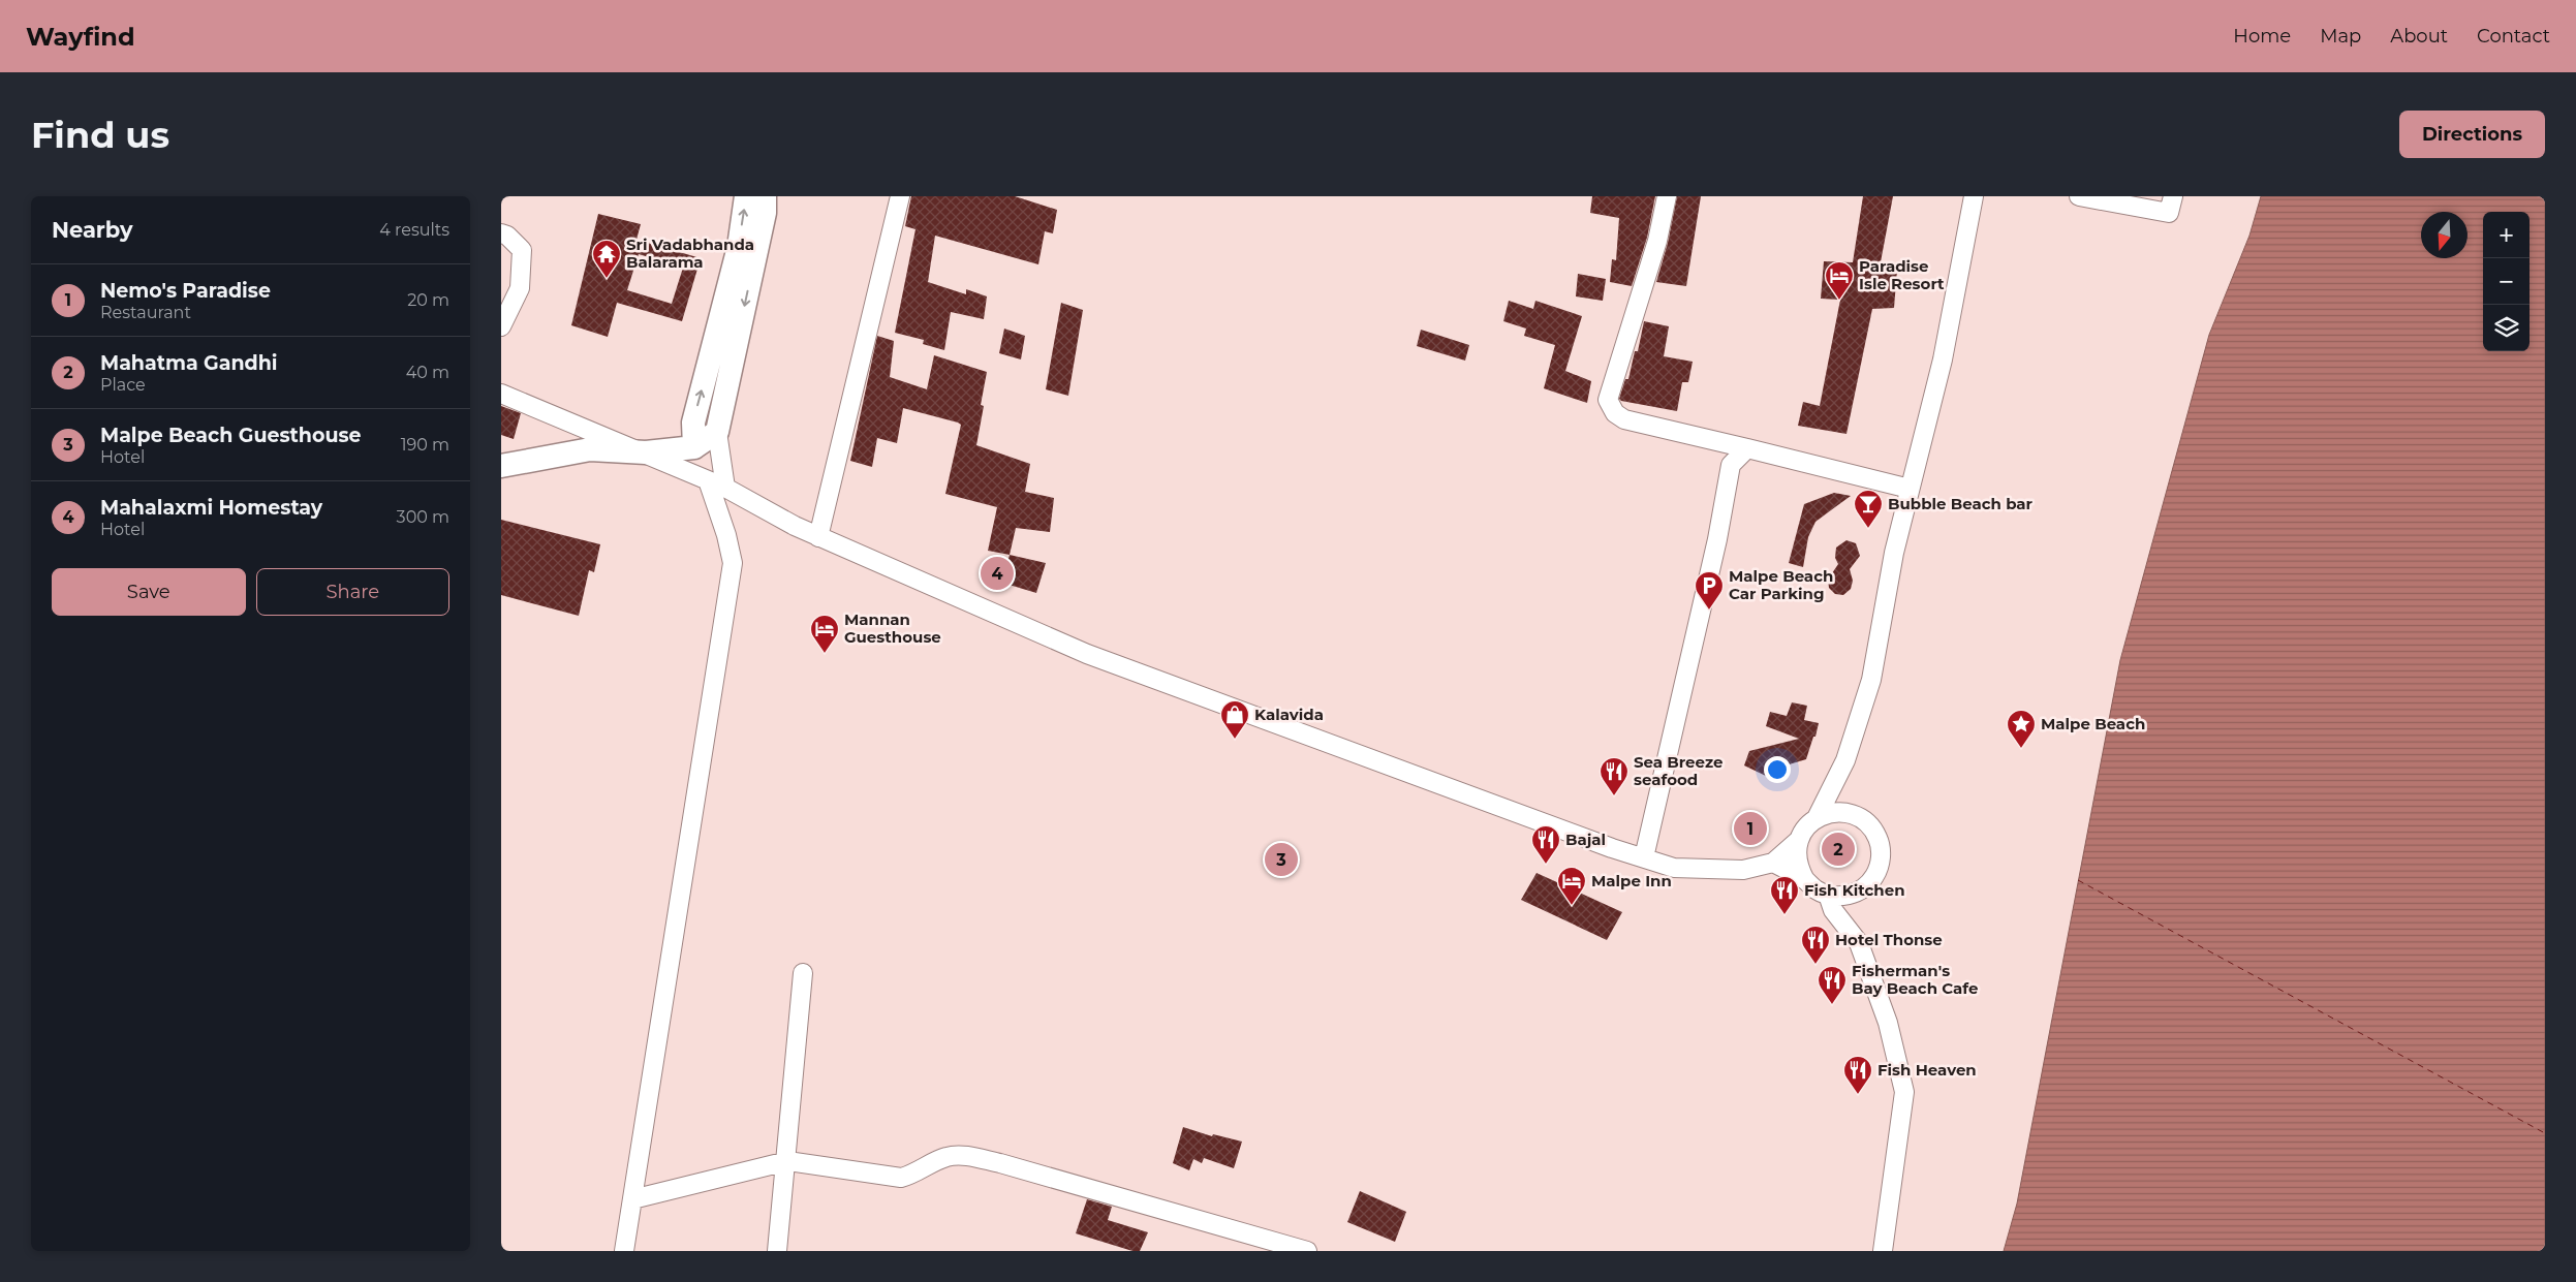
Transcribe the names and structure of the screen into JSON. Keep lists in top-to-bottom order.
{
  "places": {
    "temple": ["Sri Vadabhanda Balarama"],
    "hotel": ["Paradise Isle Resort", "Mannan Guesthouse", "Malpe Inn"],
    "bar": ["Bubble Beach bar"],
    "parking": ["Malpe Beach Car Parking"],
    "shop": ["Kalavida"],
    "place": ["Malpe Beach"],
    "restaurant": [
      "Sea Breeze seafood",
      "Bajal",
      "Fish Kitchen",
      "Hotel Thonse",
      "Fisherman's Bay Beach Cafe",
      "Fish Heaven"
    ]
  },
  "north": "bottom",
  "page": {
    "header": "Wayfind",
    "nav": [
      "Home",
      "Map",
      "About",
      "Contact"
    ],
    "buttons": [
      "Directions",
      ["Save", "Share"]
    ],
    "title": "Find us",
    "heading": ["Nearby", "4 results"],
    "map_buttons": ["+", "−"],
    "list": [
      {
        "mark": "1",
        "name": "Nemo's Paradise",
        "note": "Restaurant",
        "value": "20 m"
      },
      {
        "mark": "2",
        "name": "Mahatma Gandhi",
        "note": "Place",
        "value": "40 m"
      },
      {
        "mark": "3",
        "name": "Malpe Beach Guesthouse",
        "note": "Hotel",
        "value": "190 m"
      },
      {
        "mark": "4",
        "name": "Mahalaxmi Homestay",
        "note": "Hotel",
        "value": "300 m"
      }
    ],
    "pins": [
      "4",
      "1",
      "2",
      "3"
    ]
  }
}
